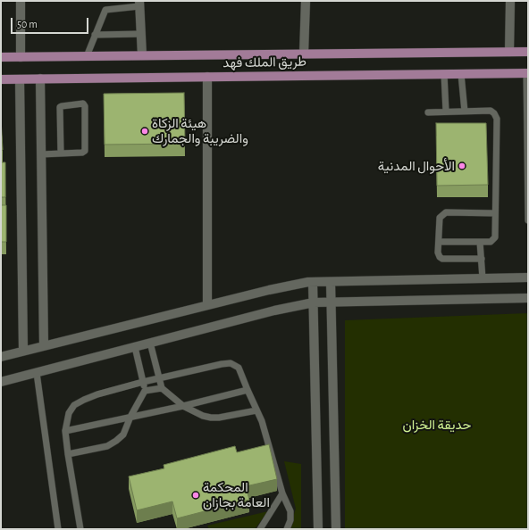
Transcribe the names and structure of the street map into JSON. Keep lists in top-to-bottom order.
{
  "streets": {
    "main road": ["طريق الملك فهد"]
  },
  "parks": ["حديقة الخزان"],
  "places": ["هيئة الزكاة والضريبة والجمارك", "الأحوال المدنية", "المحكمة العامة بجازان"],
  "scale_bar": "50 m"
}
